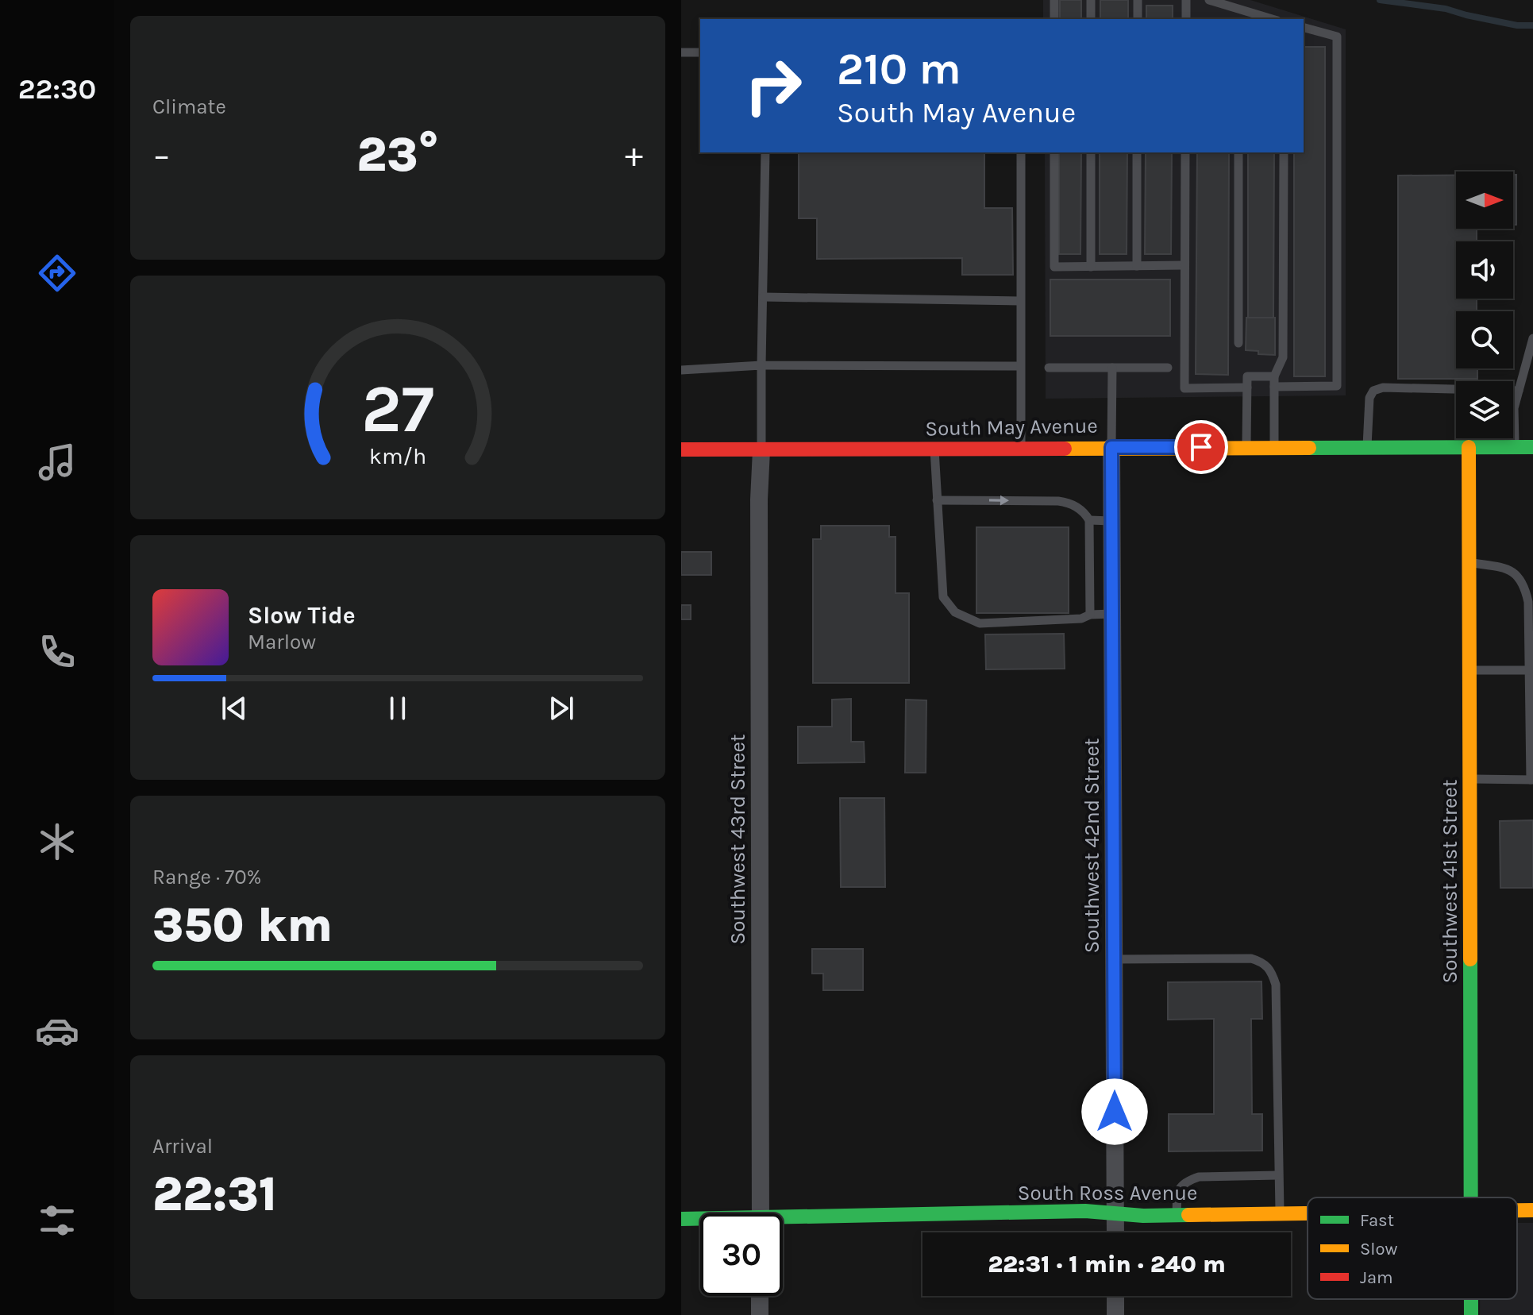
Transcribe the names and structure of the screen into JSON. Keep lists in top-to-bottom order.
{
  "streets": {
    "street": [
      "South May Avenue",
      "Southwest 43rd Street",
      "Southwest 42nd Street",
      "Southwest 41st Street",
      "South Ross Avenue"
    ]
  },
  "crossings": [
    ["South May Avenue", "Southwest 43rd Street"],
    ["South May Avenue", "Southwest 42nd Street"],
    ["South May Avenue", "Southwest 41st Street"],
    ["Southwest 42nd Street", "South Ross Avenue"]
  ],
  "legend": ["Fast", "Slow", "Jam"],
  "north": "right",
  "page": {
    "tabs": "22:30",
    "tile": [
      "Climate",
      ["Range · 70%", "350 km"],
      ["Arrival", "22:31"]
    ],
    "turn": ["210 m", "South May Avenue"],
    "heat": ["−", "23°", "+"],
    "song": ["Slow Tide", "Marlow"],
    "limit": "30",
    "trip": "22:31 · 1 min · 240 m",
    "gauge": ["27", "km/h"]
  }
}
